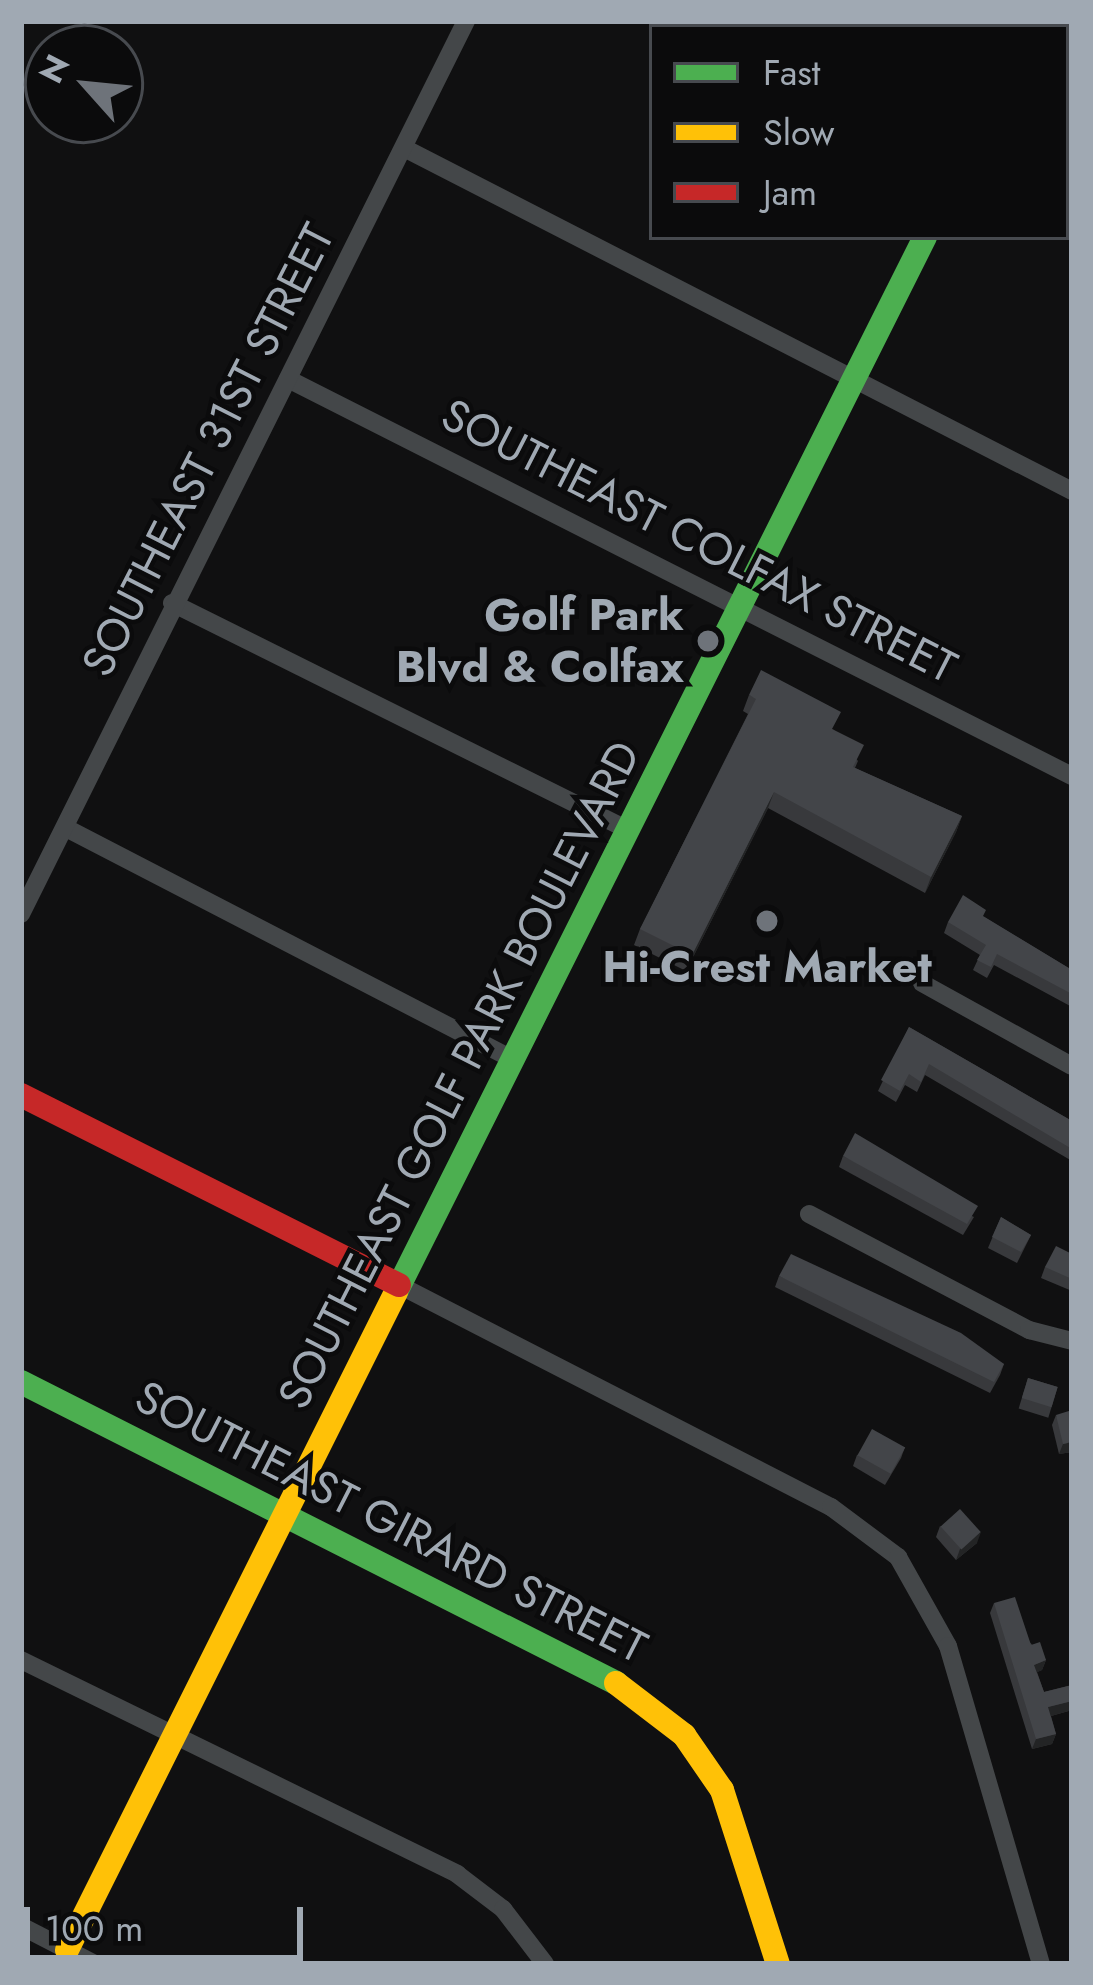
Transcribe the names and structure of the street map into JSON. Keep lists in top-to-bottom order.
{
  "streets": {
    "street": [
      "SOUTHEAST 31ST STREET",
      "SOUTHEAST COLFAX STREET",
      "SOUTHEAST GOLF PARK BOULEVARD",
      "SOUTHEAST GIRARD STREET"
    ]
  },
  "crossings": [
    ["SOUTHEAST 31ST STREET", "SOUTHEAST COLFAX STREET"],
    ["SOUTHEAST COLFAX STREET", "SOUTHEAST GOLF PARK BOULEVARD"],
    ["SOUTHEAST GOLF PARK BOULEVARD", "SOUTHEAST GIRARD STREET"]
  ],
  "places": ["Golf Park Blvd & Colfax", "Hi-Crest Market"],
  "legend": ["Fast", "Slow", "Jam"],
  "scale_bar": "100 m",
  "north": "top left"
}
